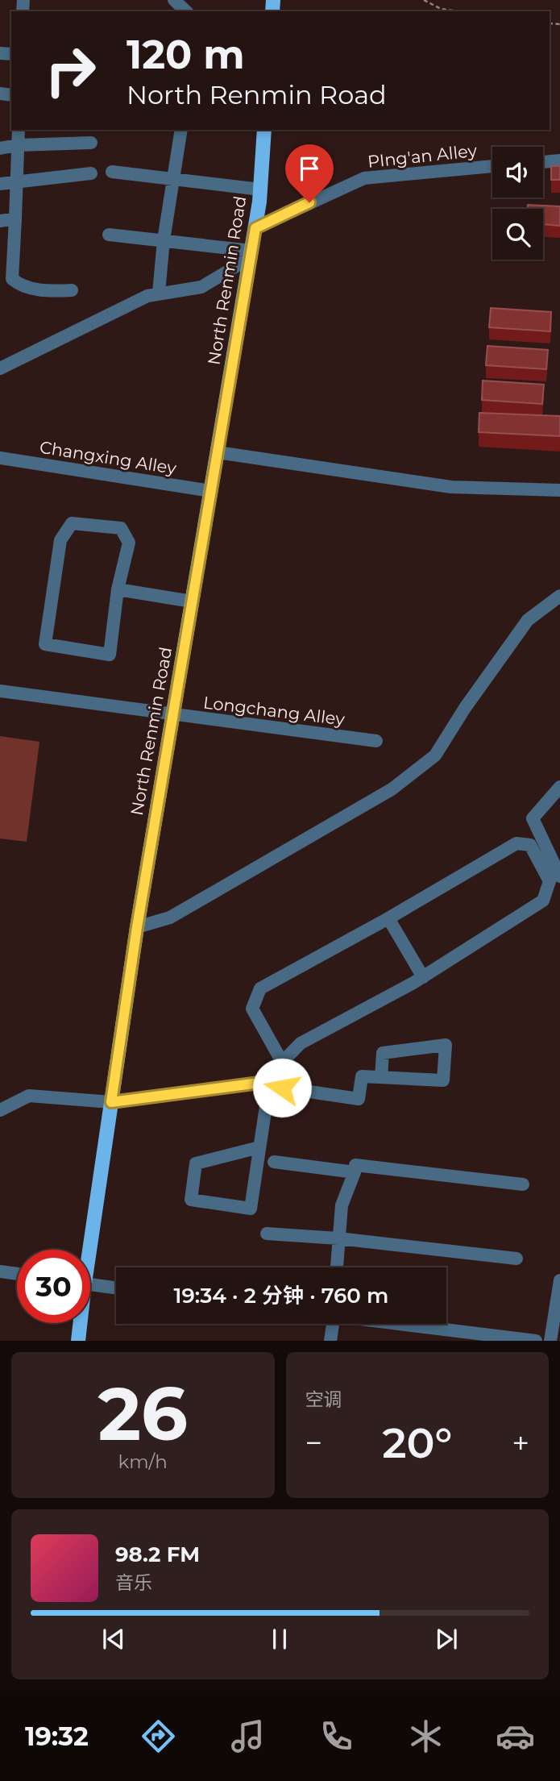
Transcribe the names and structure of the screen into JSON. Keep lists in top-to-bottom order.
{
  "streets": {
    "main road": ["North Renmin Road"],
    "street": ["PIng'an Alley", "Changxing Alley", "Longchang Alley"]
  },
  "crossings": [
    ["PIng'an Alley", "North Renmin Road"],
    ["North Renmin Road", "Changxing Alley"],
    ["North Renmin Road", "Longchang Alley"]
  ],
  "page": {
    "turn": ["120 m", "North Renmin Road"],
    "limit": "30",
    "trip": "19:34 · 2 分钟 · 760 m",
    "tile": [
      ["26", "km/h"],
      "空调"
    ],
    "heat": ["−", "20°", "+"],
    "song": ["98.2 FM", "音乐"],
    "tabs": "19:32"
  }
}
